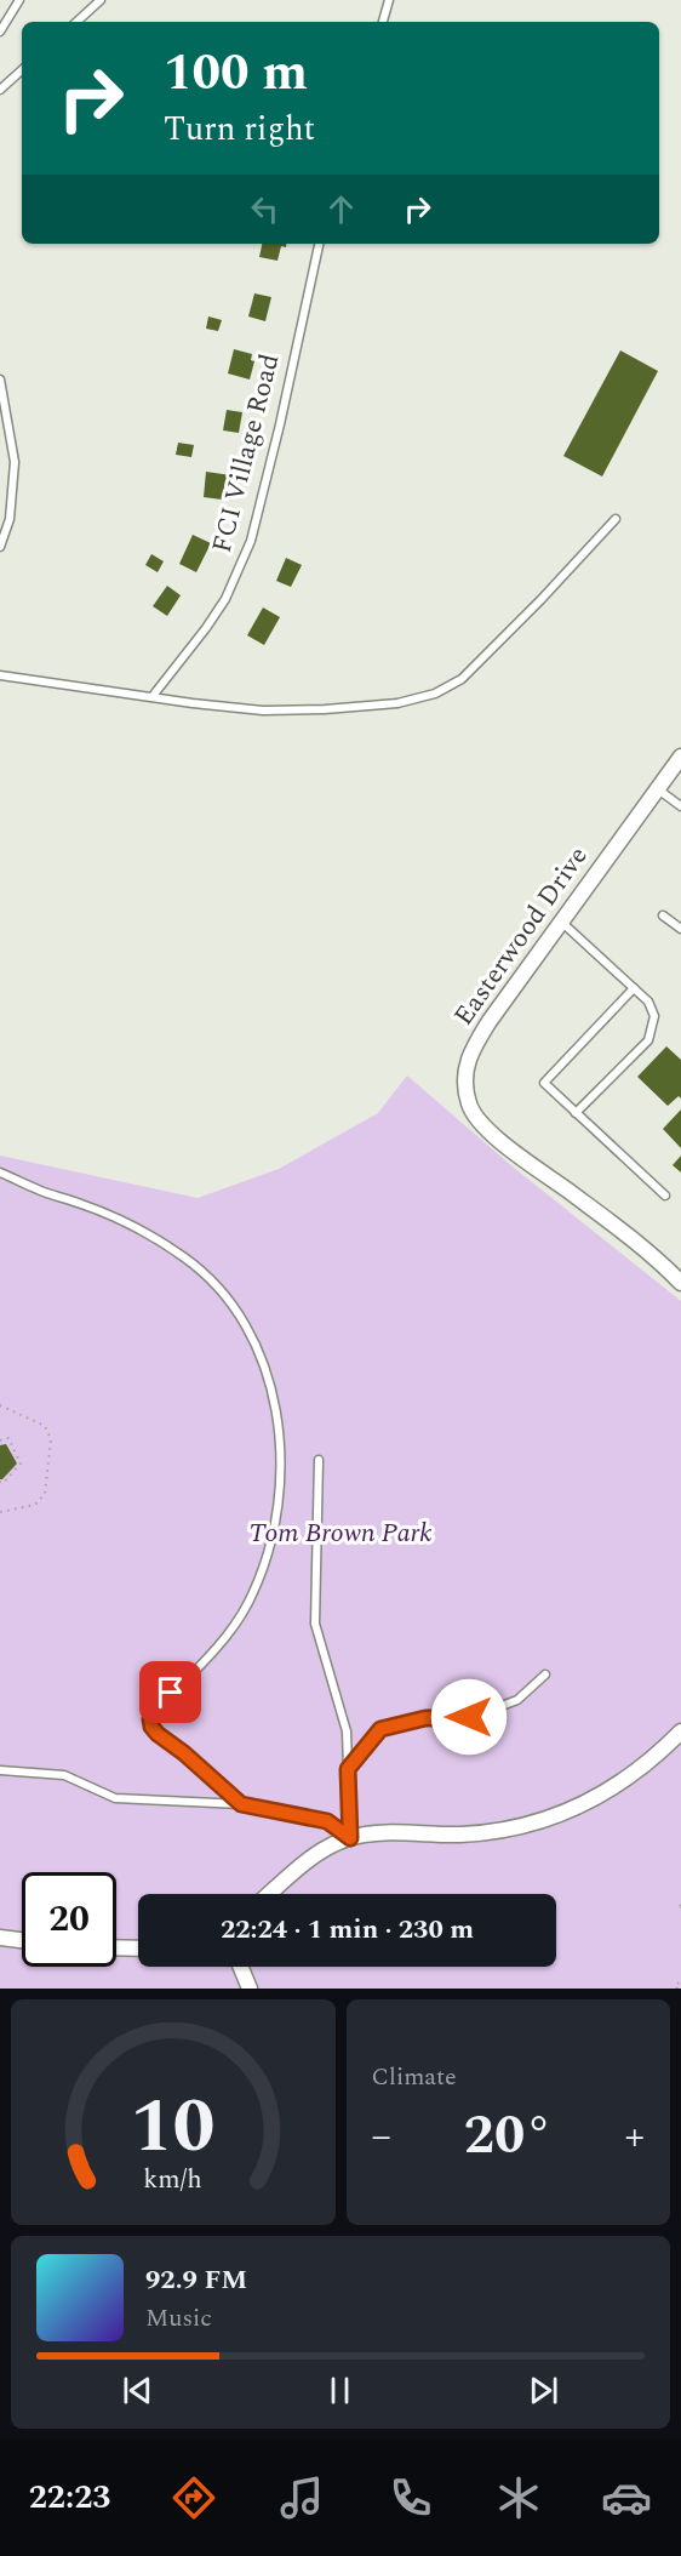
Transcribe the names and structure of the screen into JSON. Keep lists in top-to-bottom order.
{
  "streets": {
    "street": ["Easterwood Drive"],
    "lane": ["FCI Village Road"]
  },
  "parks": ["Tom Brown Park"],
  "page": {
    "turn": ["100 m", "Turn right"],
    "limit": "20",
    "trip": "22:24 · 1 min · 230 m",
    "tile": "Climate",
    "heat": ["−", "20°", "+"],
    "song": ["92.9 FM", "Music"],
    "tabs": "22:23",
    "gauge": ["10", "km/h"]
  }
}
